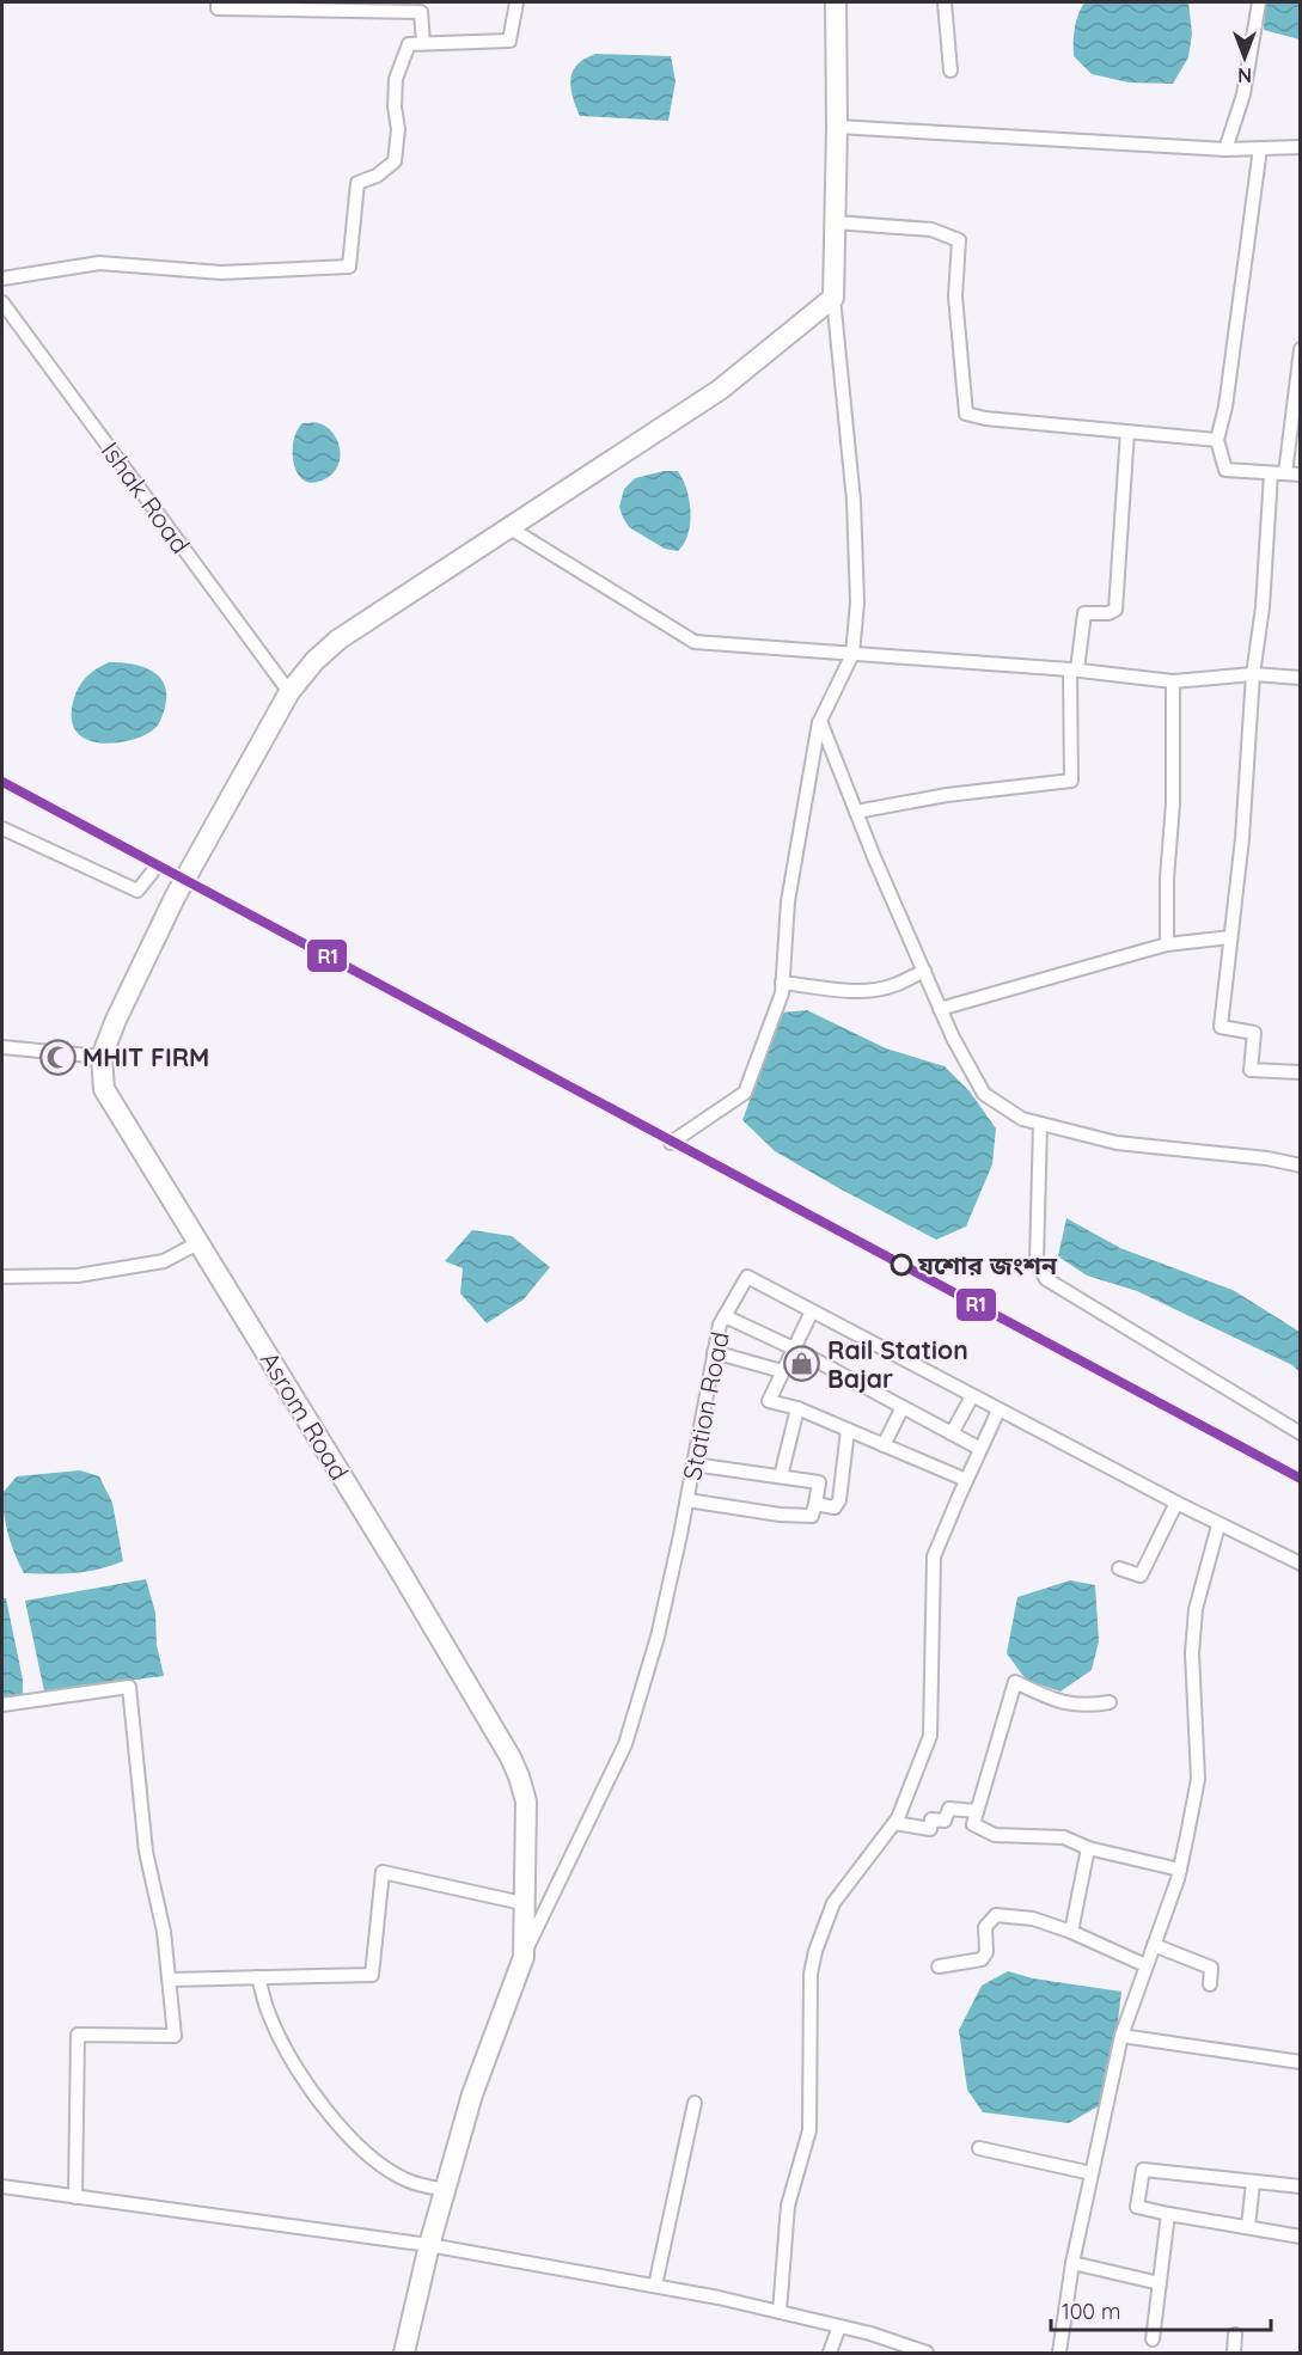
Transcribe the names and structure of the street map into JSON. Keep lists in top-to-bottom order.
{
  "streets": {
    "street": ["Ishak Road", "Station Road", "Asrom Road"]
  },
  "crossings": [
    ["Ishak Road", "Asrom Road"],
    ["Station Road", "Asrom Road"]
  ],
  "places": {
    "mosque": ["MHIT FIRM"],
    "other": ["যশোর জংশন"],
    "shop": ["Rail Station Bajar"]
  },
  "lines": ["transit line R1"],
  "scale_bar": "100 m",
  "north": "bottom"
}
